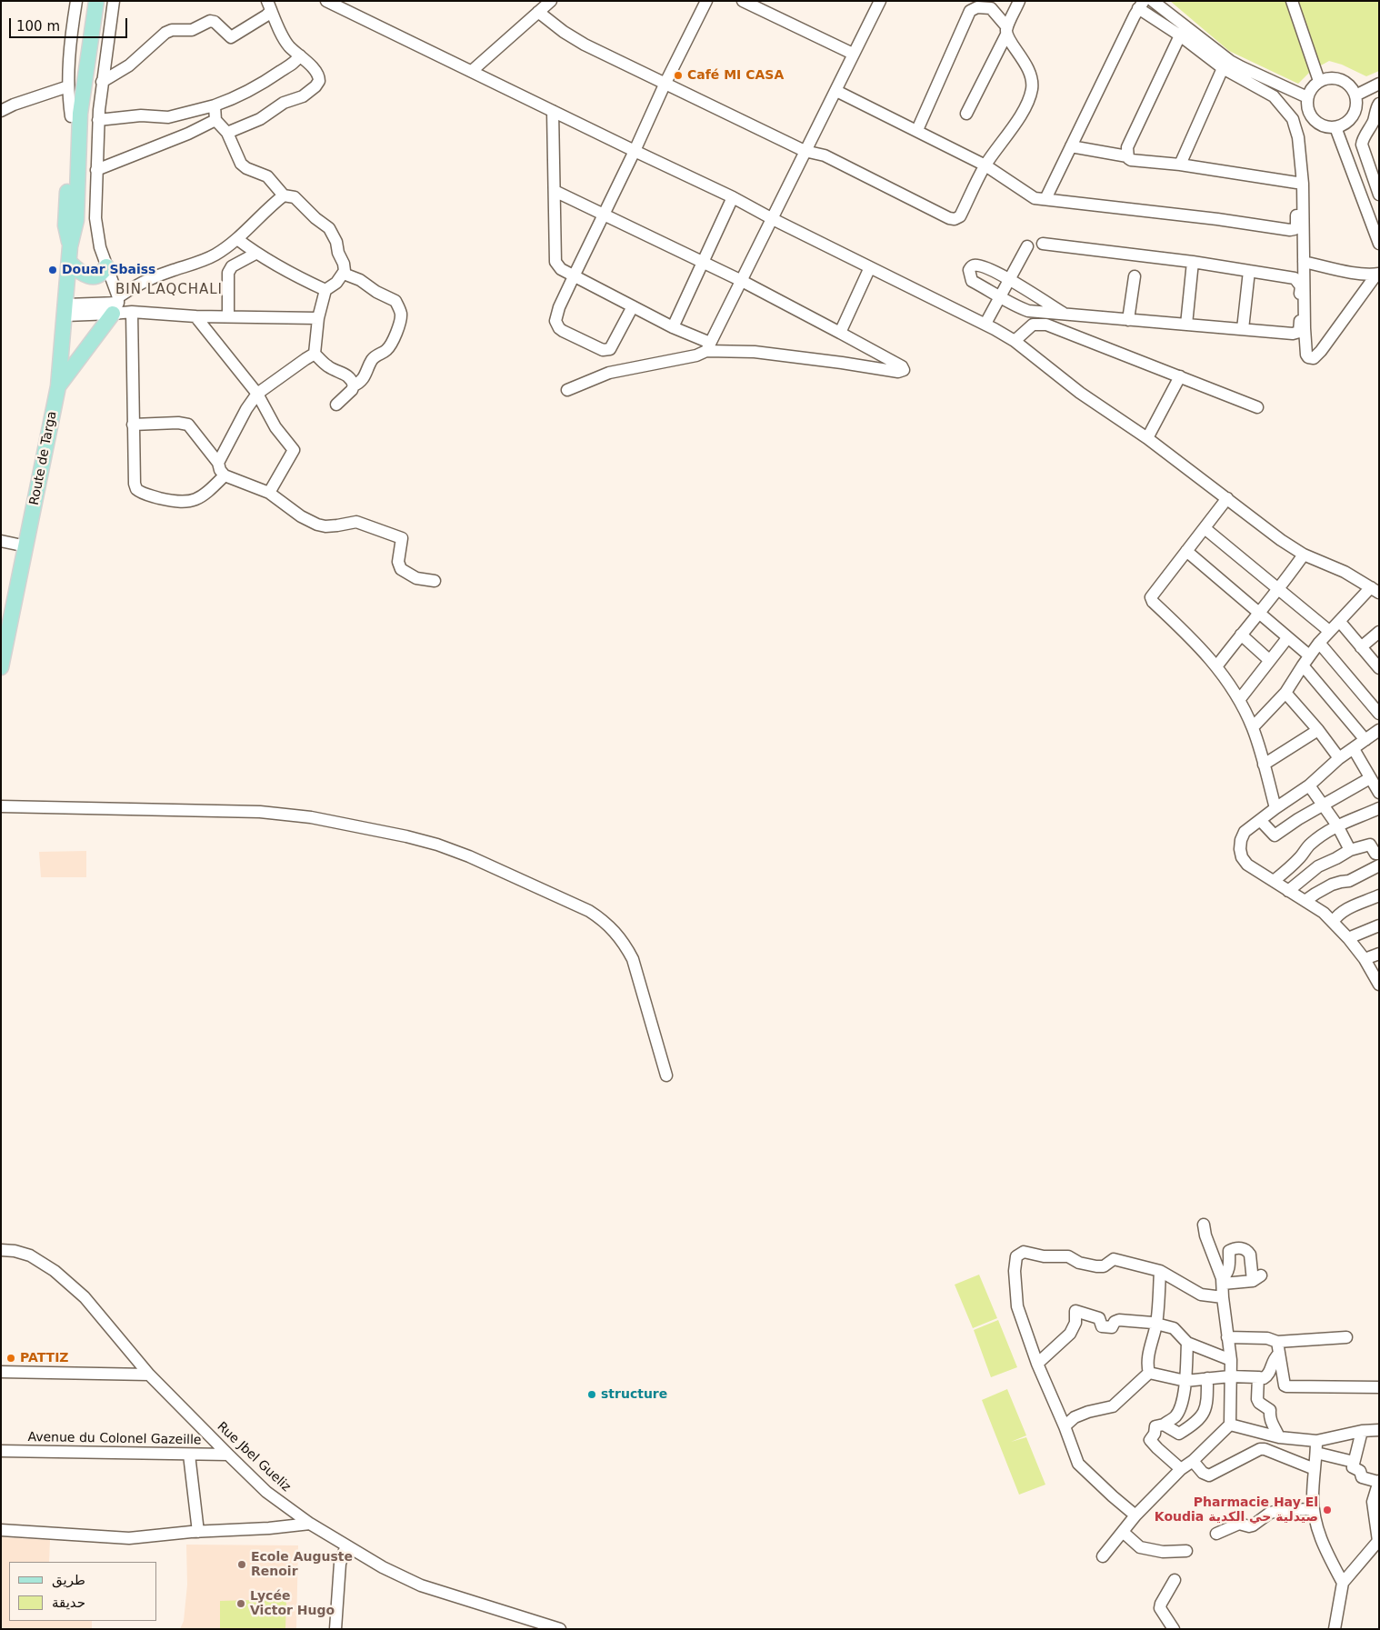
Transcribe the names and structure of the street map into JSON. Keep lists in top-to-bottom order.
{
  "streets": {
    "main road": ["Route de Targa"],
    "street": ["Avenue du Colonel Gazeille", "Rue Jbel Gueliz"]
  },
  "crossings": [
    ["Avenue du Colonel Gazeille", "Rue Jbel Gueliz"]
  ],
  "districts": ["BIN LAQCHALI"],
  "places": [
    "Café MI CASA",
    "Douar Sbaiss",
    "PATTIZ",
    "structure",
    "Pharmacie Hay El Koudia صيدلية حي الكدية",
    "Ecole Auguste Renoir",
    "Lycée Victor Hugo"
  ],
  "legend": ["طريق", "حديقة"],
  "scale_bar": "100 m"
}
